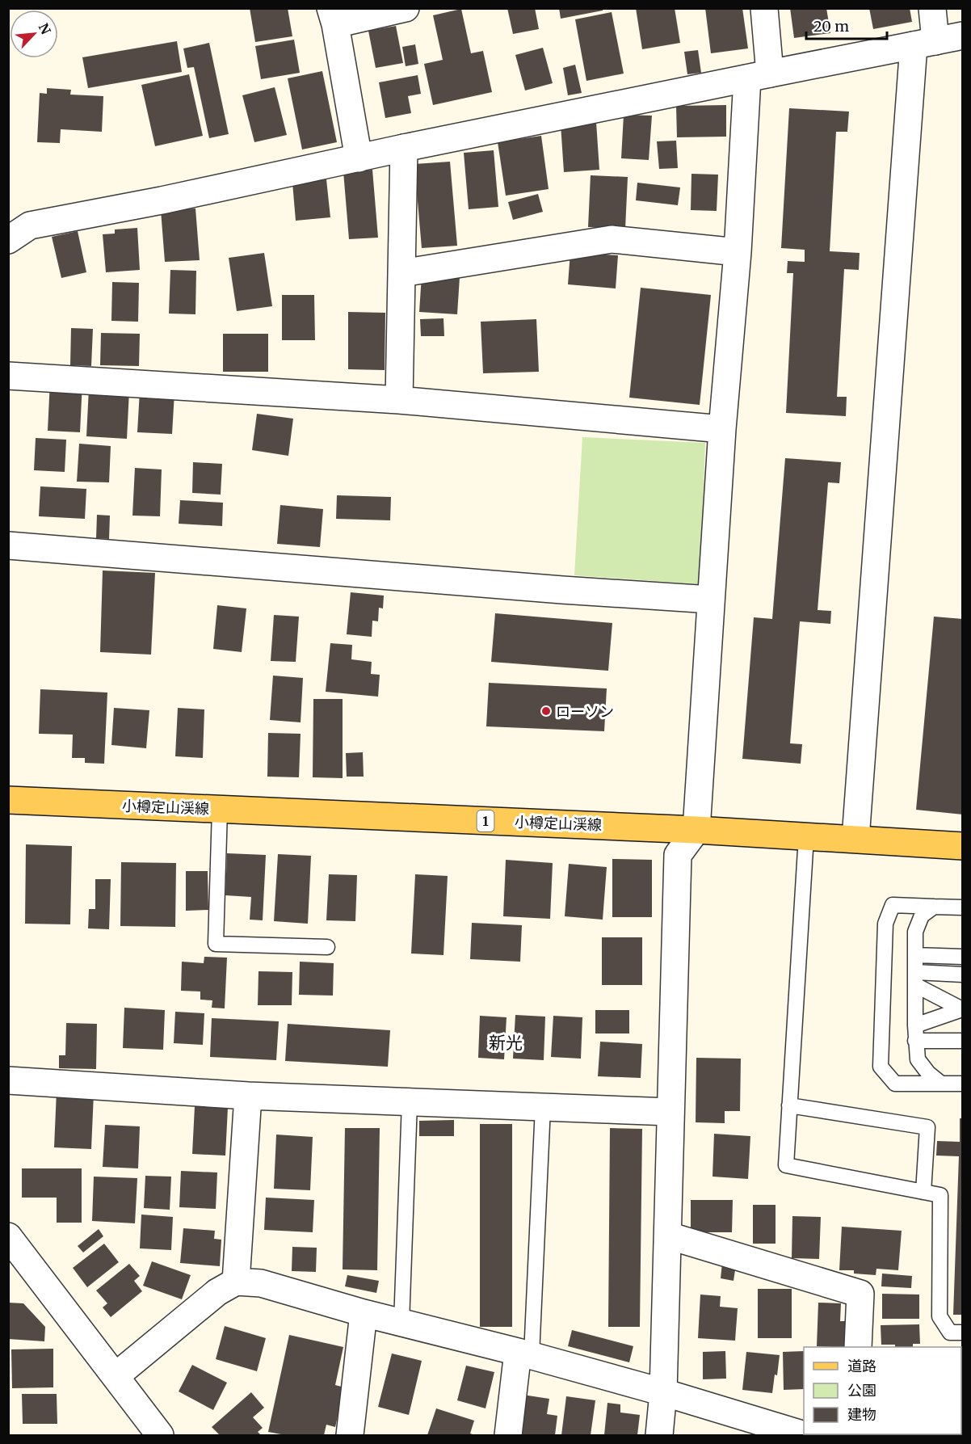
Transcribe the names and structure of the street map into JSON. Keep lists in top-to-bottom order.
{
  "streets": {
    "main road": ["小樽定山渓線", "1"]
  },
  "districts": ["新光"],
  "places": ["ローソン"],
  "legend": ["道路", "公園", "建物"],
  "scale_bar": "20 m",
  "north": "top right"
}
